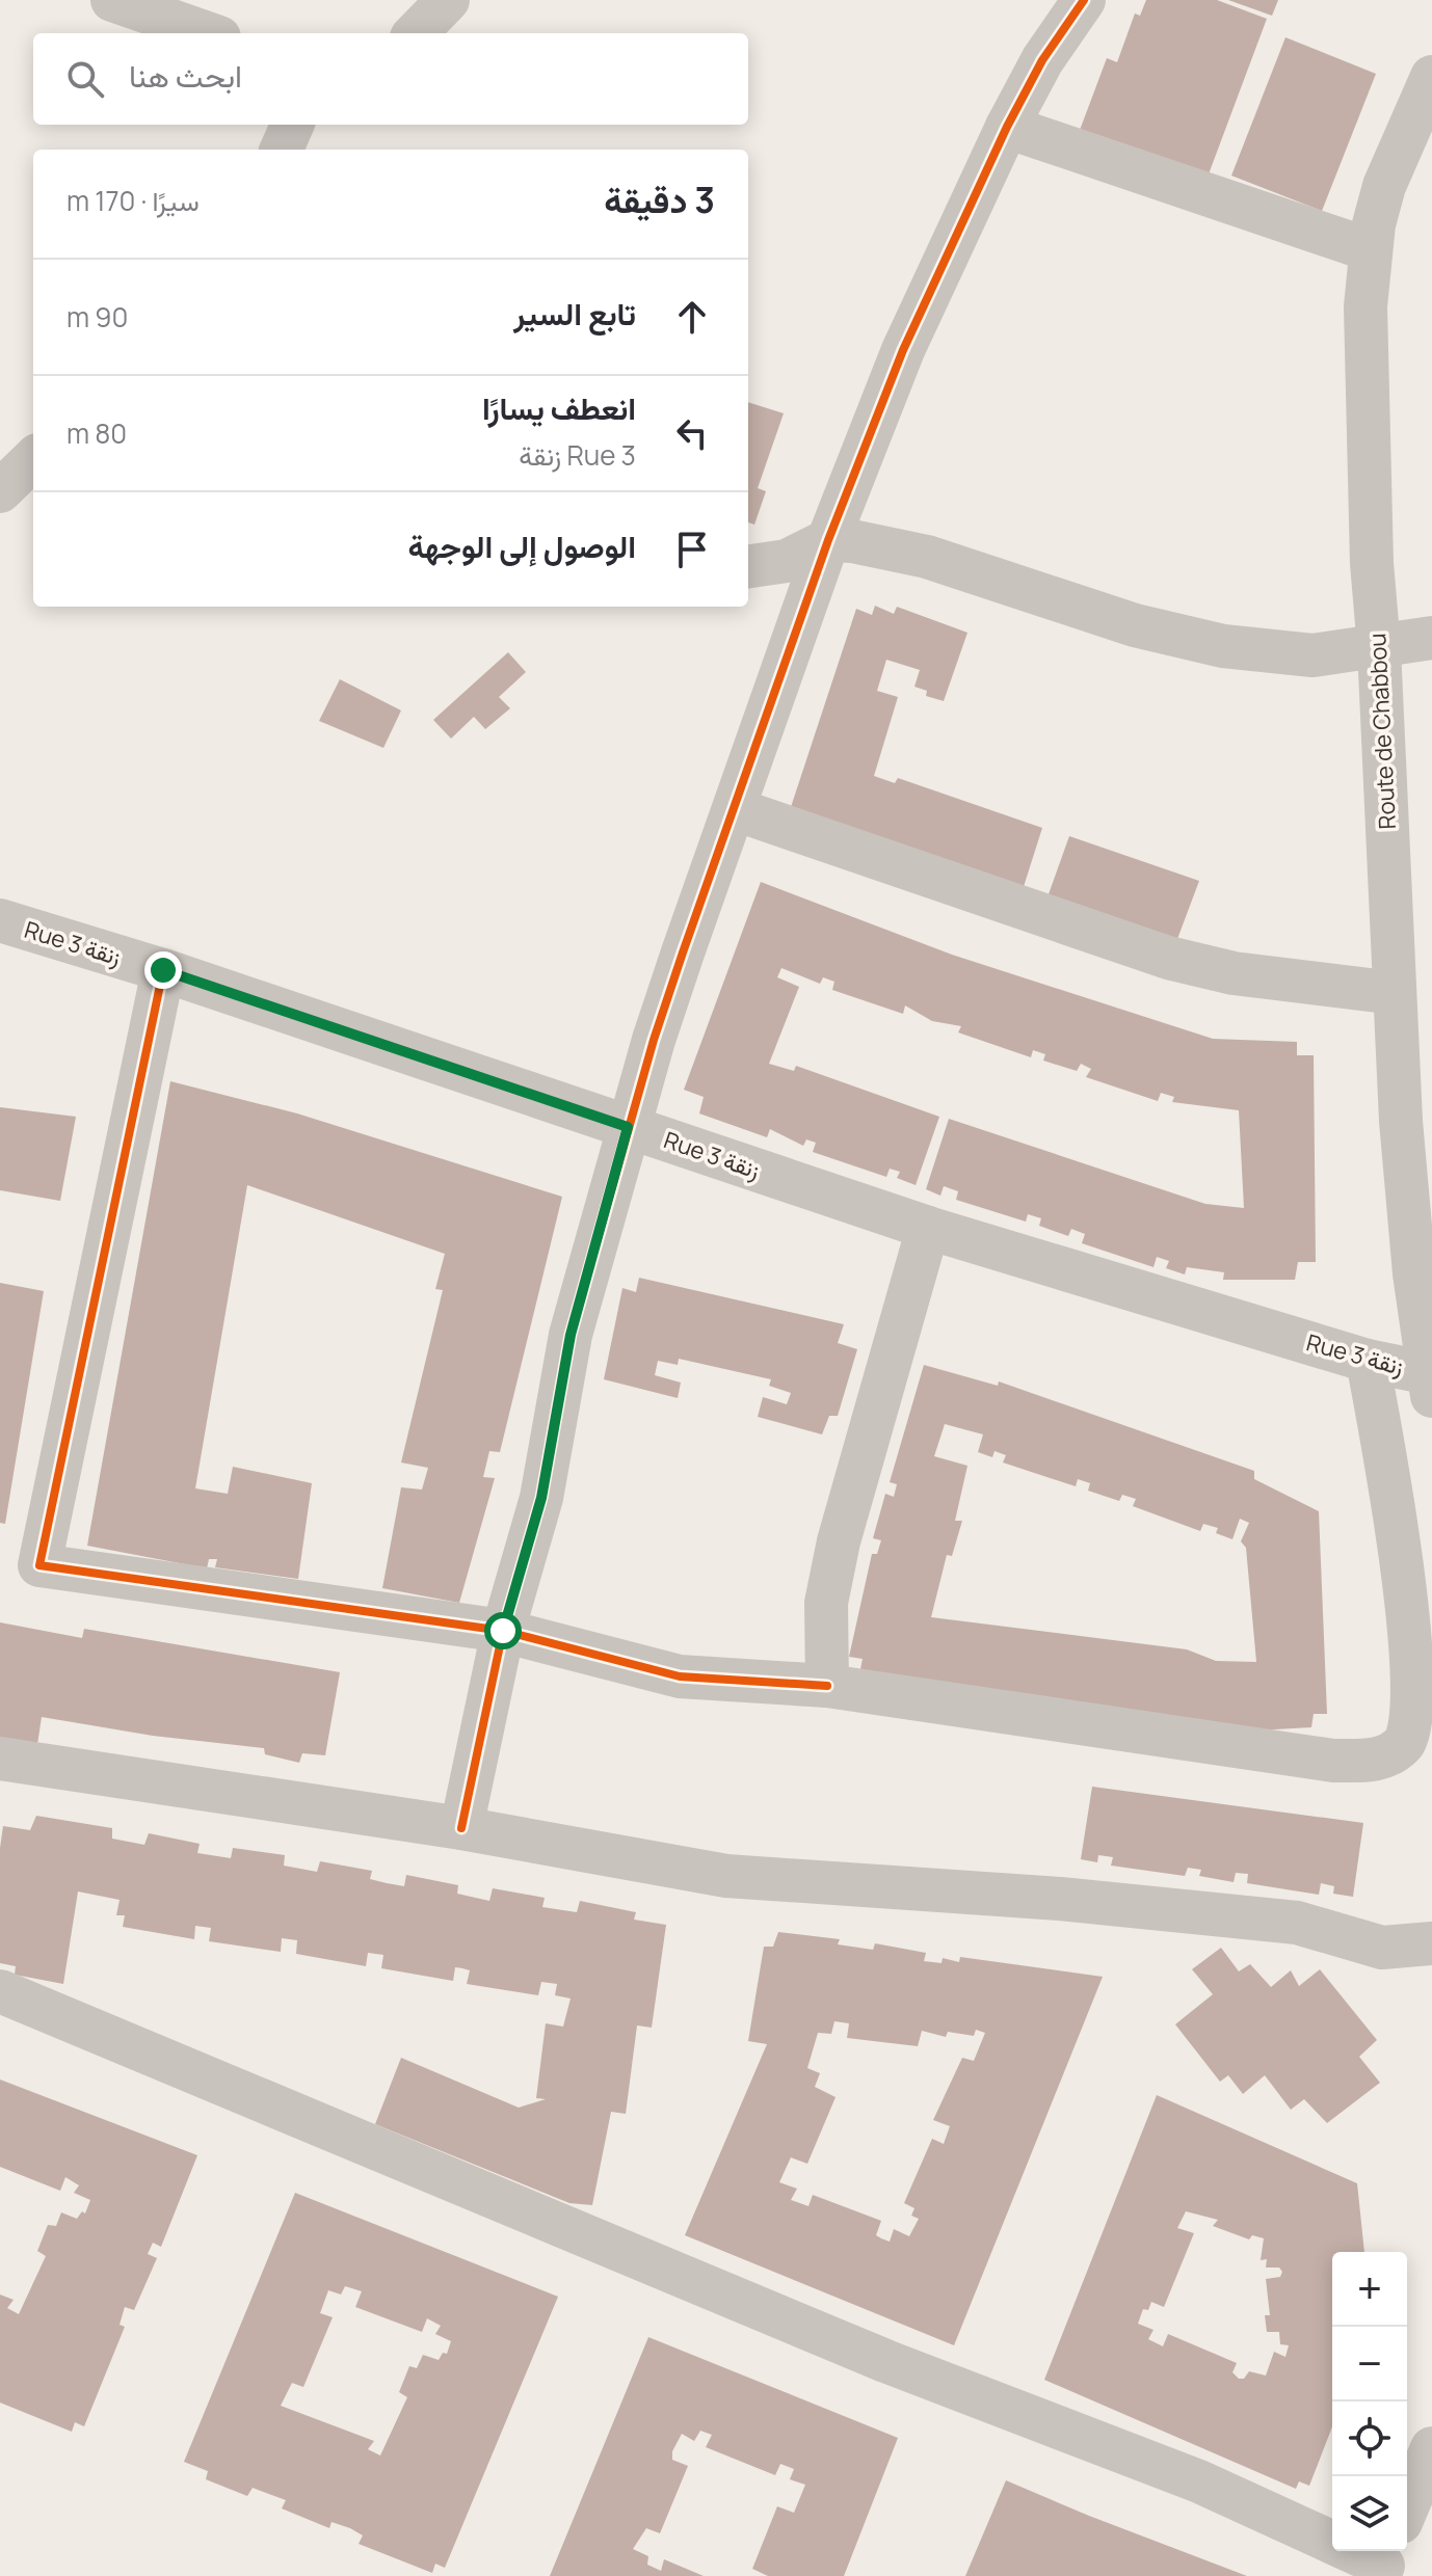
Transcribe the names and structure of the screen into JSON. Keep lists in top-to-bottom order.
{
  "streets": {
    "street": ["Route de Chabbou", "Rue 3 زنقة"]
  },
  "crossings": [
    ["Route de Chabbou", "Rue 3 زنقة"]
  ],
  "page": {
    "search": "ابحث هنا",
    "heading": ["3 دقيقة", "سيرًا · 170 m"],
    "list": [
      ["تابع السير", "90 m"],
      ["انعطف يسارًا", "Rue 3 زنقة", "80 m"],
      "الوصول إلى الوجهة"
    ],
    "map_buttons": ["+", "−"]
  }
}
